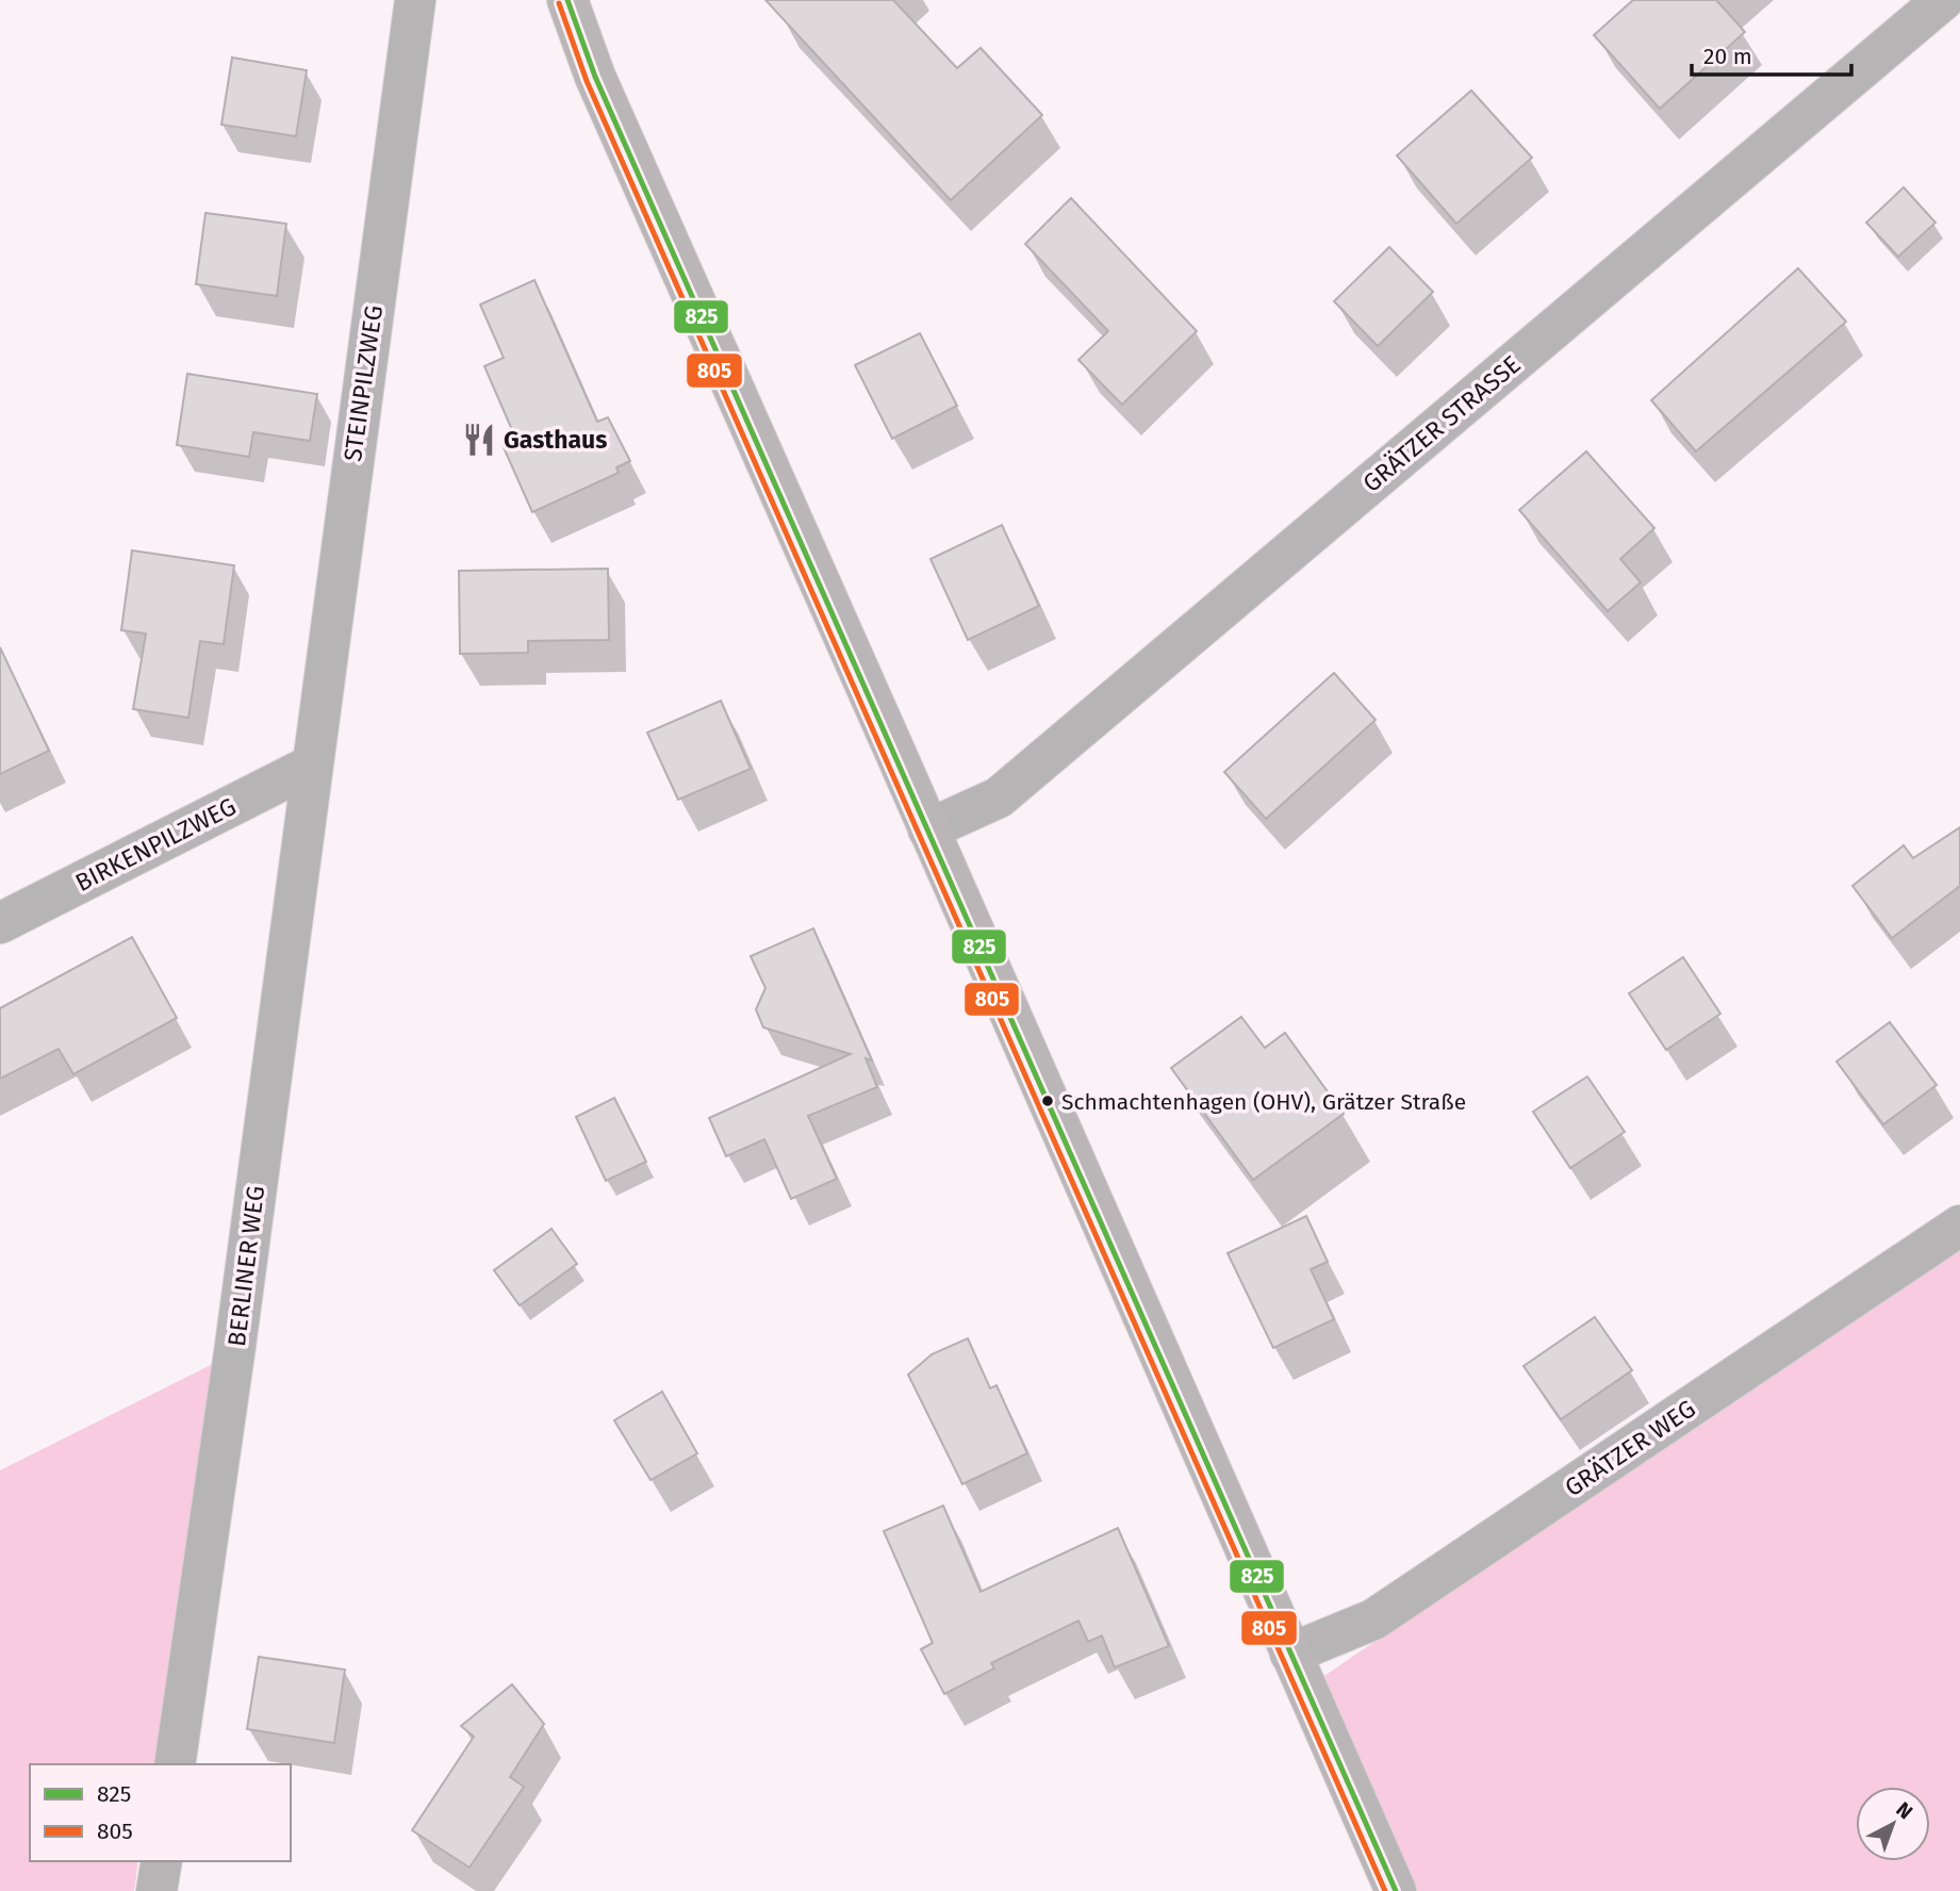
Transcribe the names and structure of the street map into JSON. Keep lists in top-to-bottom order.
{
  "streets": {
    "street": [
      "STEINPILZWEG",
      "GRÄTZER STRASSE",
      "BIRKENPILZWEG",
      "BERLINER WEG",
      "GRÄTZER WEG"
    ]
  },
  "crossings": [
    ["STEINPILZWEG", "BIRKENPILZWEG"],
    ["STEINPILZWEG", "BERLINER WEG"],
    ["BIRKENPILZWEG", "BERLINER WEG"]
  ],
  "places": {
    "restaurant": ["Gasthaus"],
    "other": ["Schmachtenhagen (OHV), Grätzer Straße"]
  },
  "lines": ["transit line 825", "transit line 805"],
  "legend": ["825", "805"],
  "scale_bar": "20 m",
  "north": "top right"
}
